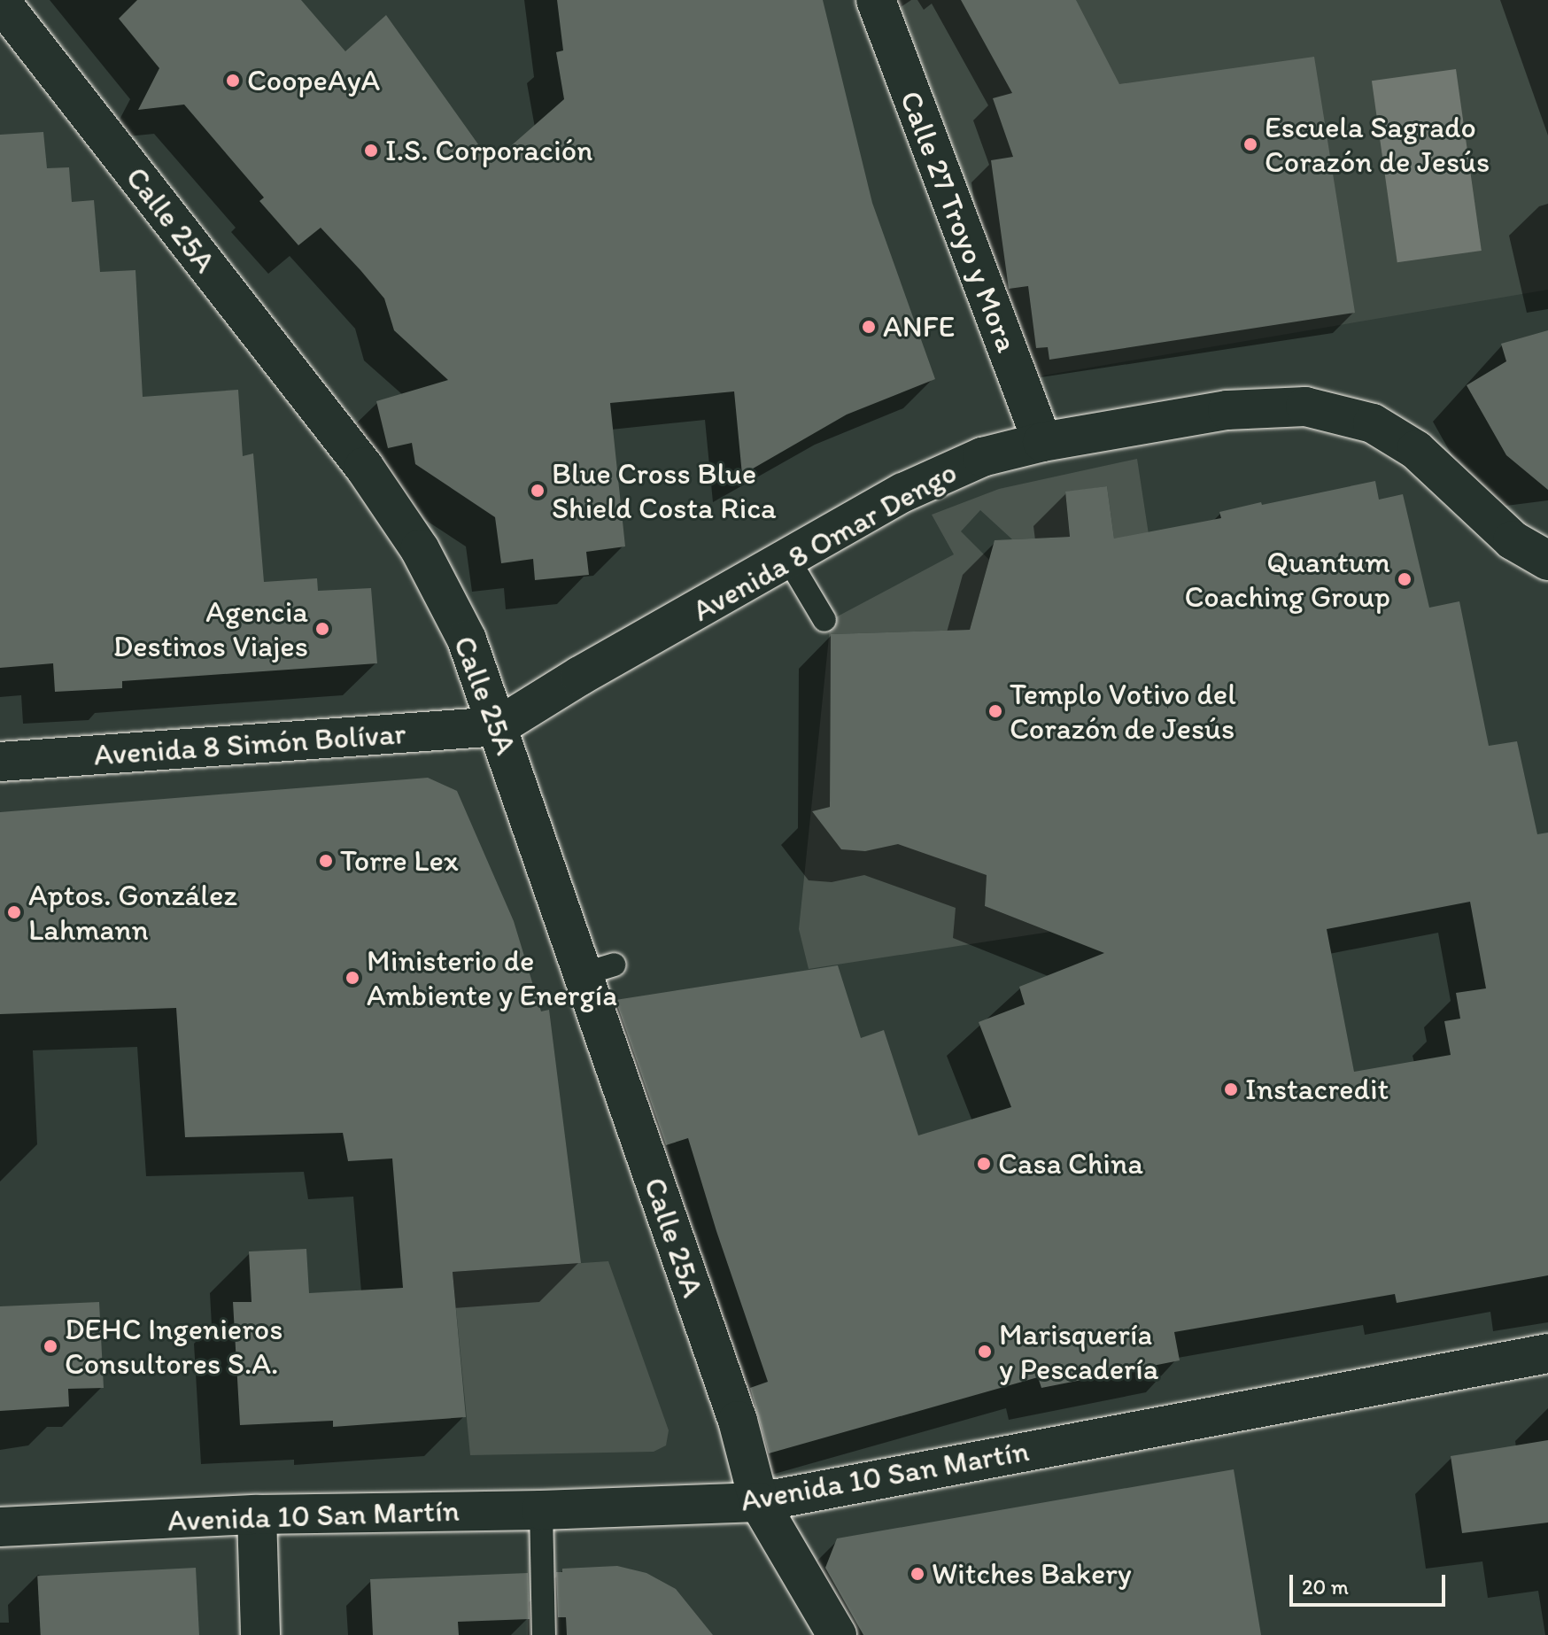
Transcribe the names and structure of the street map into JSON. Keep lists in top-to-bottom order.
{
  "streets": {
    "street": [
      "Calle 25A",
      "Calle 27 Troyo y Mora",
      "Avenida 8 Omar Dengo",
      "Avenida 8 Simón Bolívar",
      "Avenida 10 San Martín"
    ]
  },
  "crossings": [
    ["Calle 25A", "Avenida 8 Omar Dengo"],
    ["Calle 25A", "Avenida 8 Simón Bolívar"],
    ["Calle 25A", "Avenida 10 San Martín"],
    ["Calle 27 Troyo y Mora", "Avenida 8 Omar Dengo"],
    ["Avenida 8 Omar Dengo", "Avenida 8 Simón Bolívar"]
  ],
  "places": [
    "CoopeAyA",
    "Escuela Sagrado Corazón de Jesús",
    "I.S. Corporación",
    "ANFE",
    "Blue Cross Blue Shield Costa Rica",
    "Quantum Coaching Group",
    "Agencia Destinos Viajes",
    "Templo Votivo del Corazón de Jesús",
    "Torre Lex",
    "Aptos. González Lahmann",
    "Ministerio de Ambiente y Energía",
    "Instacredit",
    "Casa China",
    "DEHC Ingenieros Consultores S.A.",
    "Marisquería y Pescadería",
    "Witches Bakery"
  ],
  "scale_bar": "20 m"
}
